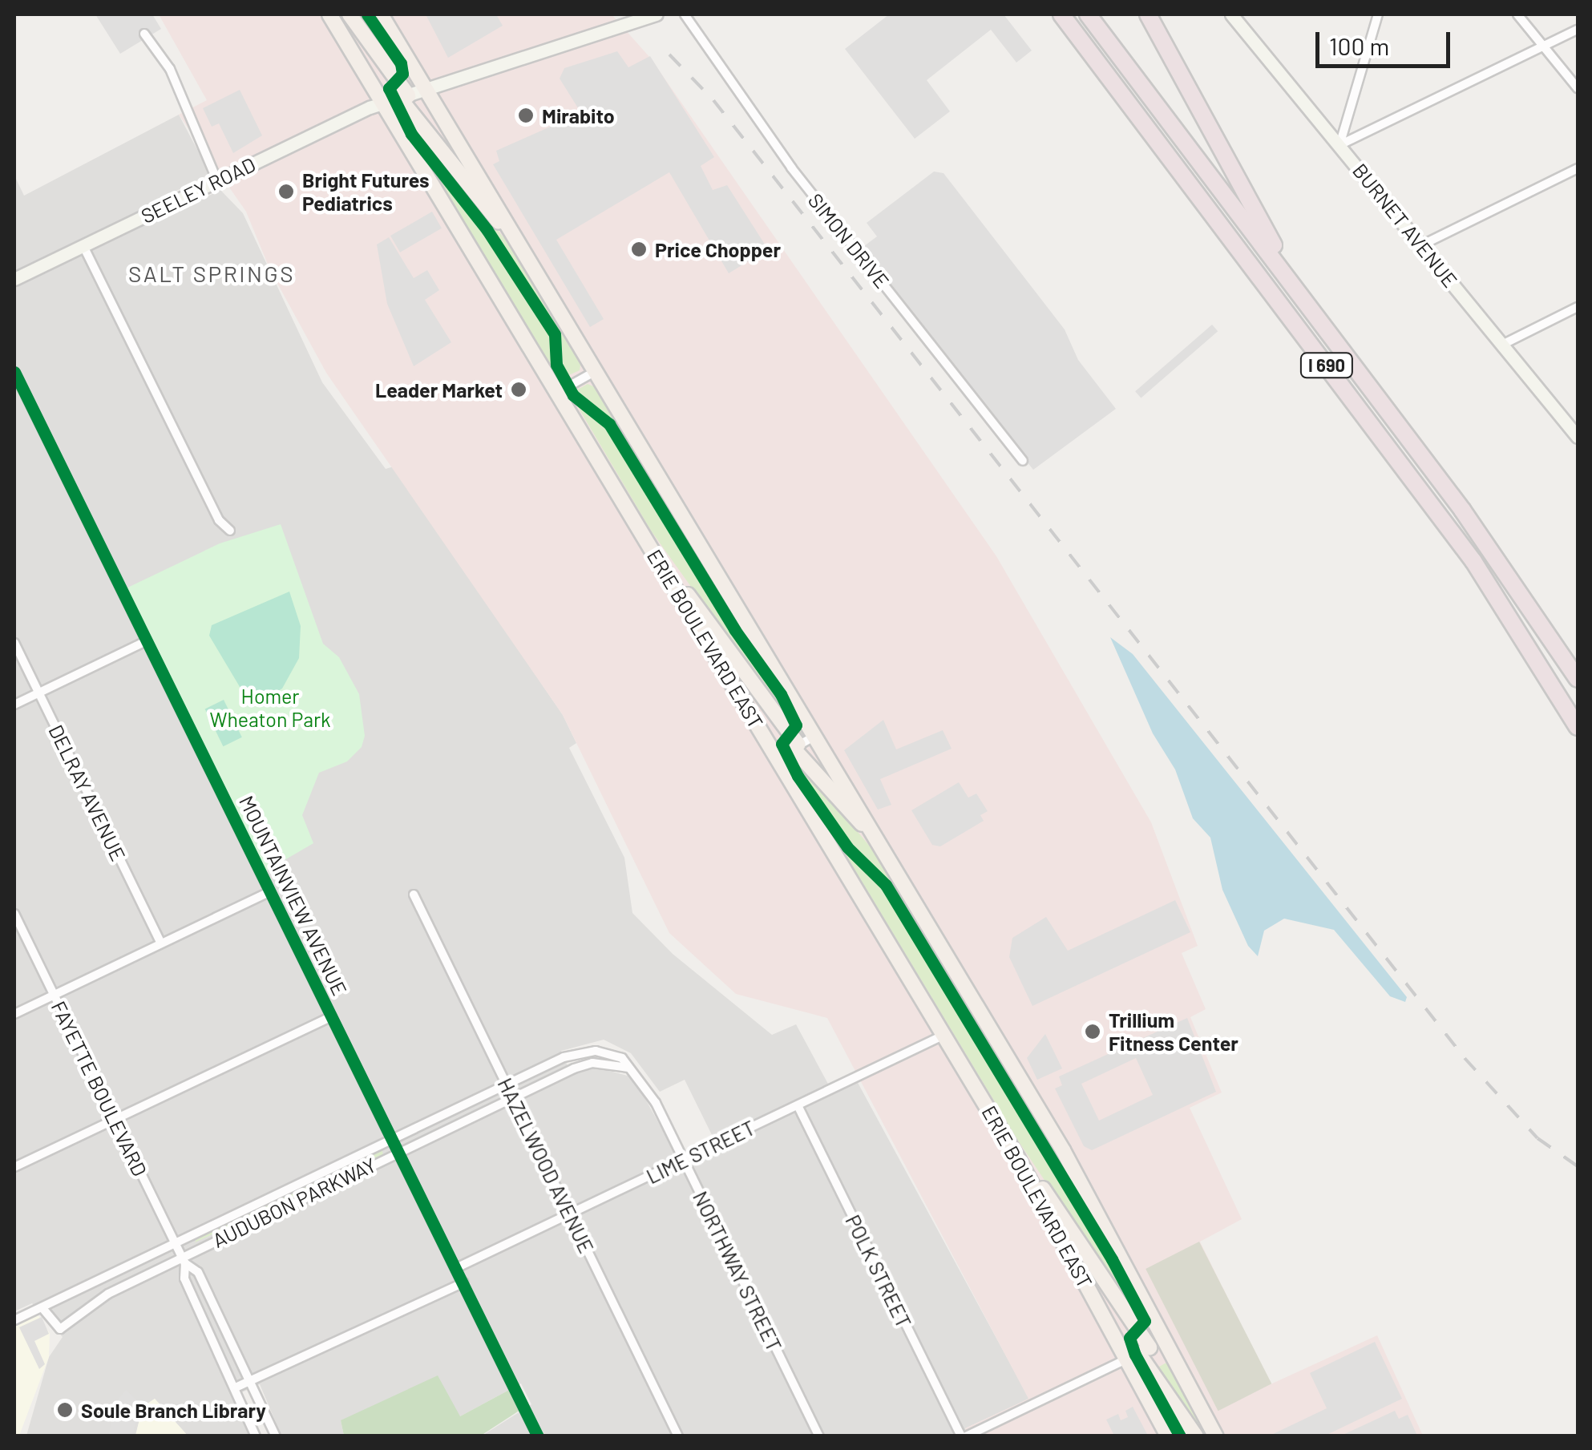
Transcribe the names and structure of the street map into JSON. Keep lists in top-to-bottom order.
{
  "streets": {
    "highway": ["I 690"],
    "main road": ["ERIE BOULEVARD EAST"],
    "street": [
      "SEELEY ROAD",
      "BURNET AVENUE",
      "SIMON DRIVE",
      "DELRAY AVENUE",
      "MOUNTAINVIEW AVENUE",
      "FAYETTE BOULEVARD",
      "LIME STREET",
      "HAZELWOOD AVENUE",
      "AUDUBON PARKWAY",
      "NORTHWAY STREET",
      "POLK STREET"
    ]
  },
  "crossings": [
    ["SEELEY ROAD", "ERIE BOULEVARD EAST"],
    ["ERIE BOULEVARD EAST", "LIME STREET"],
    ["MOUNTAINVIEW AVENUE", "LIME STREET"],
    ["MOUNTAINVIEW AVENUE", "AUDUBON PARKWAY"],
    ["FAYETTE BOULEVARD", "AUDUBON PARKWAY"],
    ["LIME STREET", "HAZELWOOD AVENUE"],
    ["LIME STREET", "NORTHWAY STREET"],
    ["LIME STREET", "POLK STREET"],
    ["HAZELWOOD AVENUE", "AUDUBON PARKWAY"]
  ],
  "districts": ["SALT SPRINGS"],
  "parks": ["Homer Wheaton Park"],
  "places": [
    "Mirabito",
    "Bright Futures Pediatrics",
    "Price Chopper",
    "Leader Market",
    "Trillium Fitness Center",
    "Soule Branch Library"
  ],
  "scale_bar": "100 m"
}
